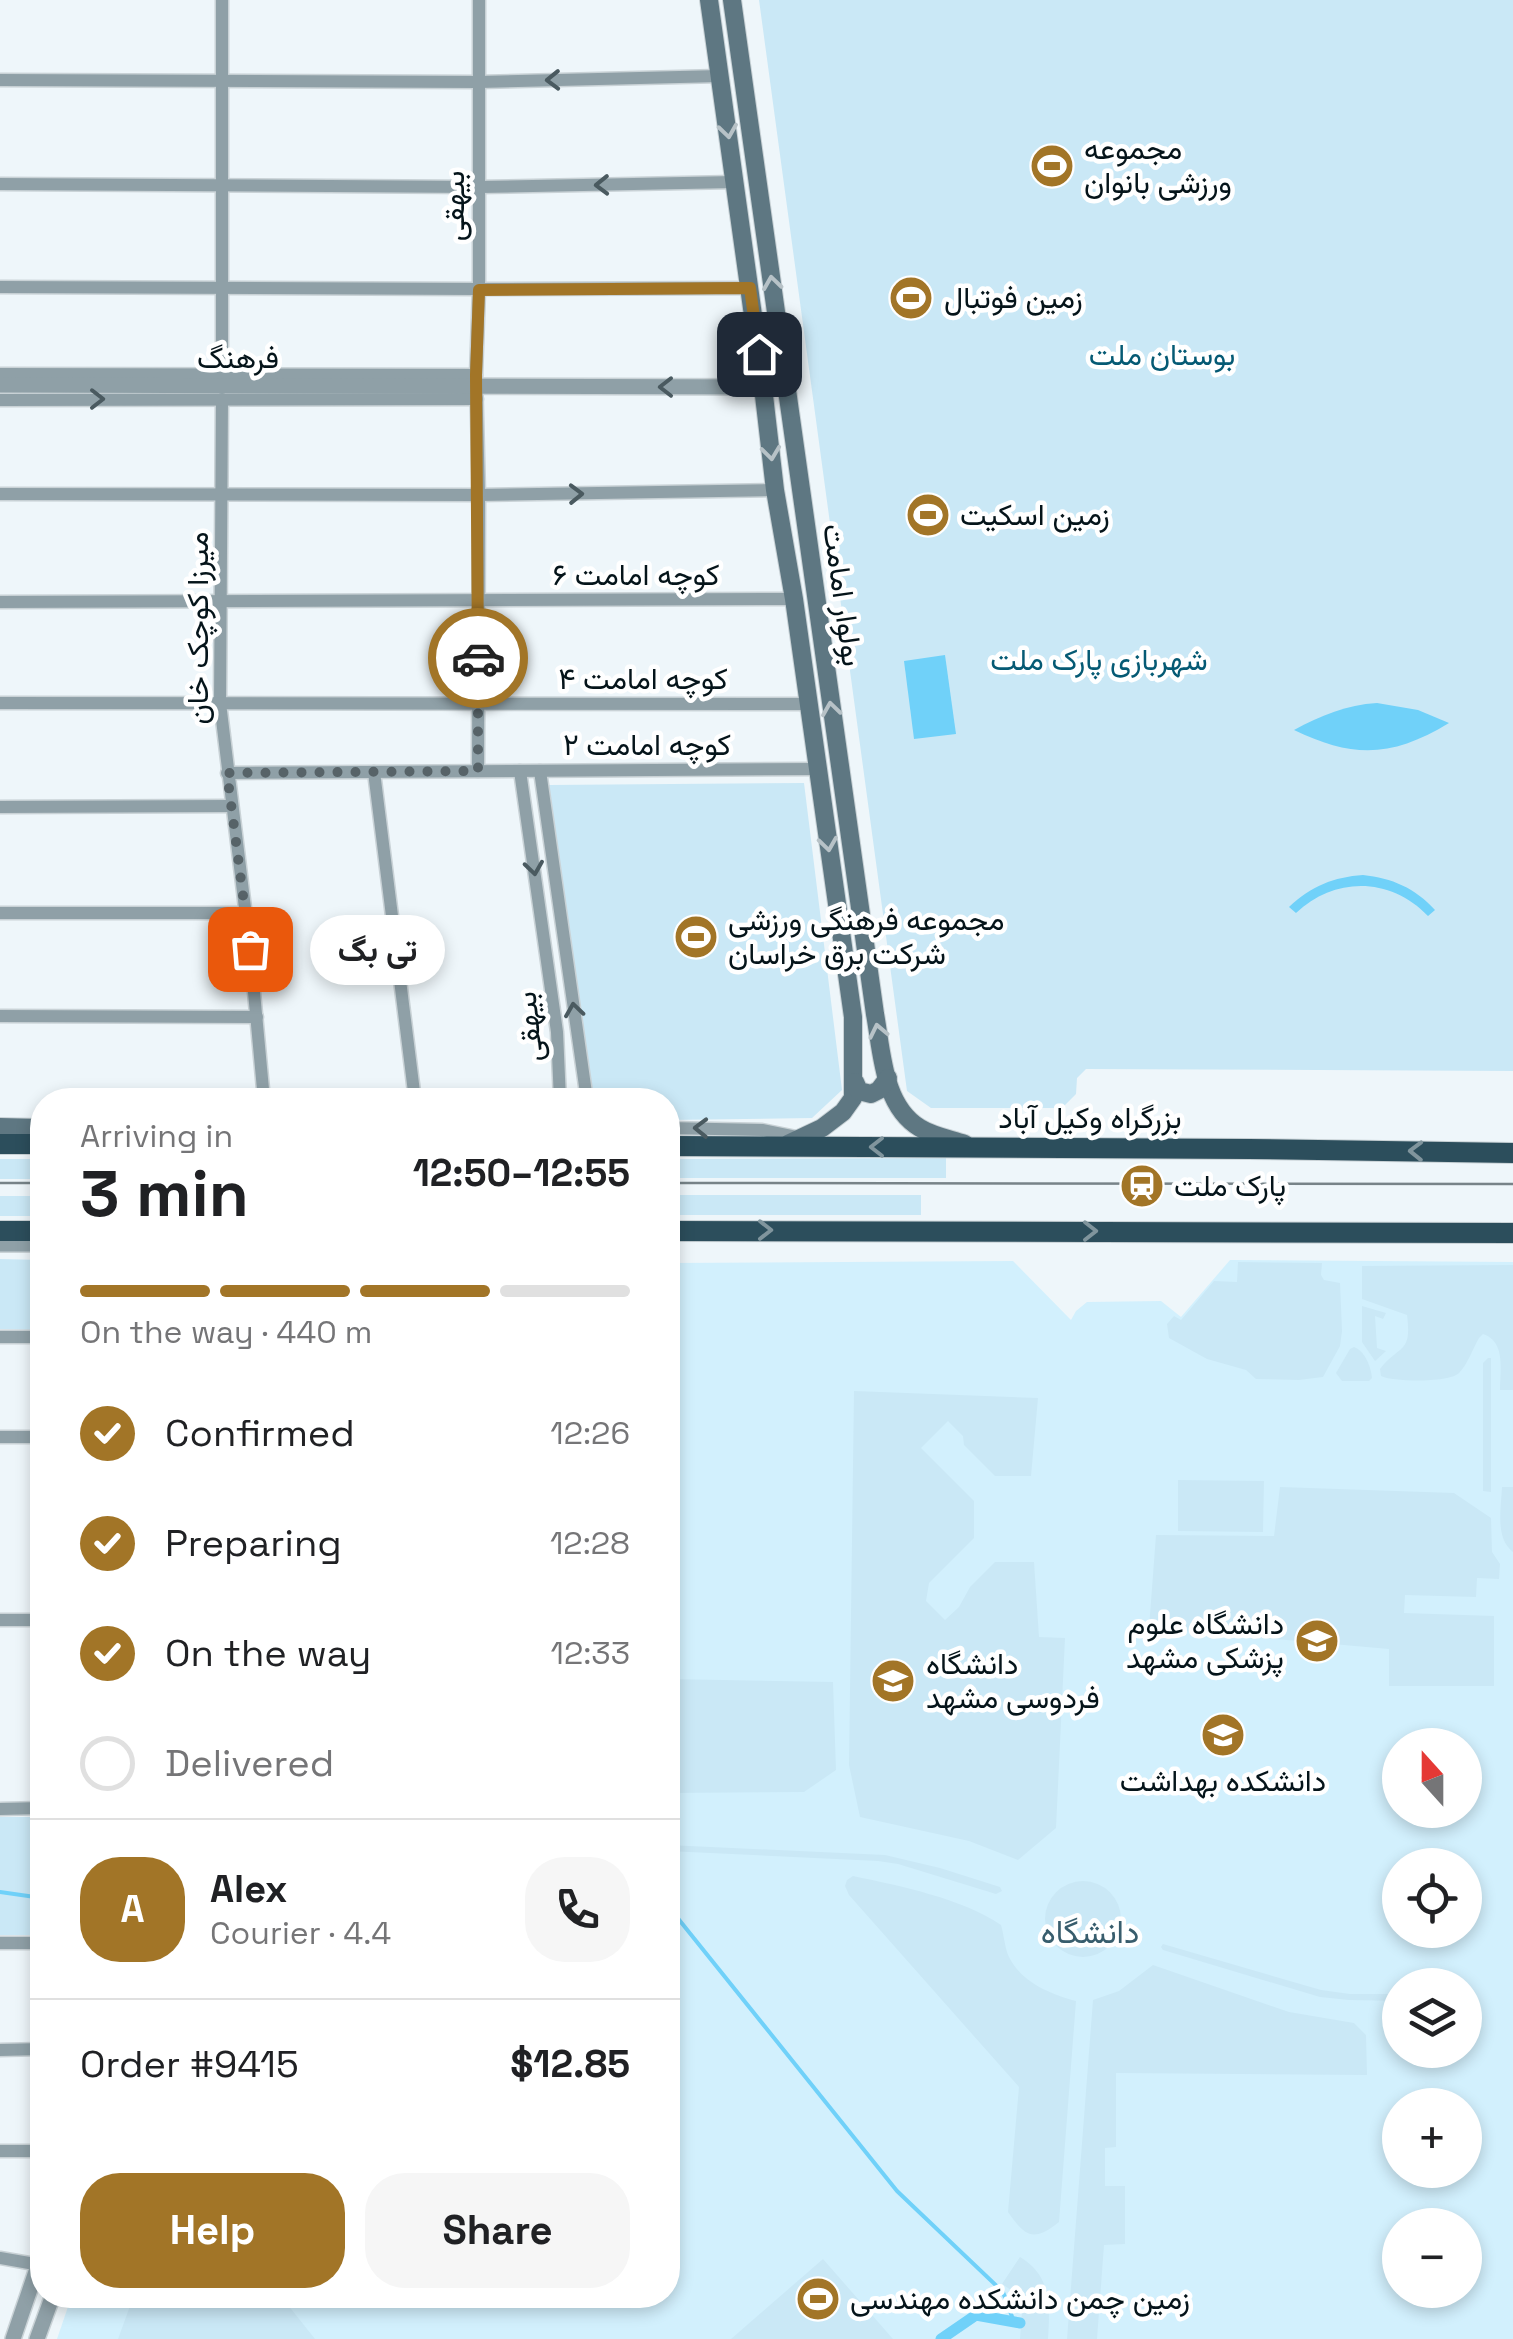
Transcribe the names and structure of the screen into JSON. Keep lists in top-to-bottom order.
{
  "streets": {
    "highway": ["بزرگراه وکیل آباد"],
    "main road": ["بولوار امامت"],
    "street": [
      "بیهقی",
      "فرهنگ",
      "کوچه امامت ۶",
      "میرزا کوچک خان",
      "کوچه امامت ۴",
      "کوچه امامت ۲"
    ]
  },
  "crossings": [
    ["بیهقی", "فرهنگ"],
    ["بیهقی", "کوچه امامت ۶"],
    ["بیهقی", "کوچه امامت ۴"],
    ["بیهقی", "کوچه امامت ۲"],
    ["فرهنگ", "بولوار امامت"],
    ["کوچه امامت ۶", "بولوار امامت"],
    ["کوچه امامت ۶", "میرزا کوچک خان"],
    ["بولوار امامت", "کوچه امامت ۴"],
    ["بولوار امامت", "کوچه امامت ۲"],
    ["بولوار امامت", "بزرگراه وکیل آباد"],
    ["میرزا کوچک خان", "کوچه امامت ۴"],
    ["میرزا کوچک خان", "کوچه امامت ۲"]
  ],
  "districts": ["دانشگاه"],
  "parks": ["بوستان ملت", "شهربازی پارک ملت"],
  "places": {
    "sports": [
      "مجموعه ورزشی بانوان",
      "زمین فوتبال",
      "زمین اسکیت",
      "مجموعه فرهنگی ورزشی شرکت برق خراسان",
      "زمین چمن دانشکده مهندسی"
    ],
    "other": ["تی بگ"],
    "station": ["پارک ملت"],
    "school or university": ["دانشگاه علوم پزشکی مشهد", "دانشگاه فردوسی مشهد", "دانشکده بهداشت"]
  },
  "north": "top",
  "page": {
    "bubble": "تی بگ",
    "heading": ["3 min", "Arriving in", "12:50–12:55"],
    "panel": [
      "Alex",
      "Courier · 4.4",
      "Order #9415",
      "$12.85"
    ],
    "bar": "On the way · 440 m",
    "list": [
      ["Confirmed", "12:26"],
      ["Preparing", "12:28"],
      ["On the way", "12:33"],
      "Delivered"
    ],
    "map_buttons": ["+", "−"],
    "round": "A",
    "buttons": ["Help", "Share"]
  }
}
